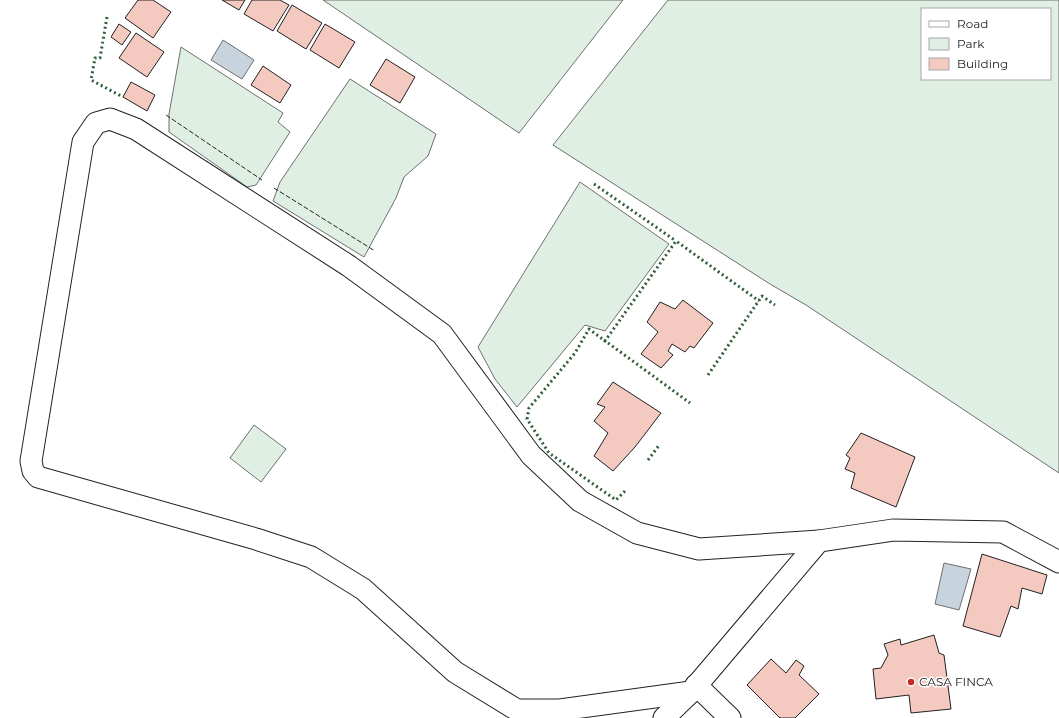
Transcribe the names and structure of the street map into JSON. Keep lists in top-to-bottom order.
{
  "places": ["CASA FINCA"],
  "legend": ["Road", "Park", "Building"]
}
